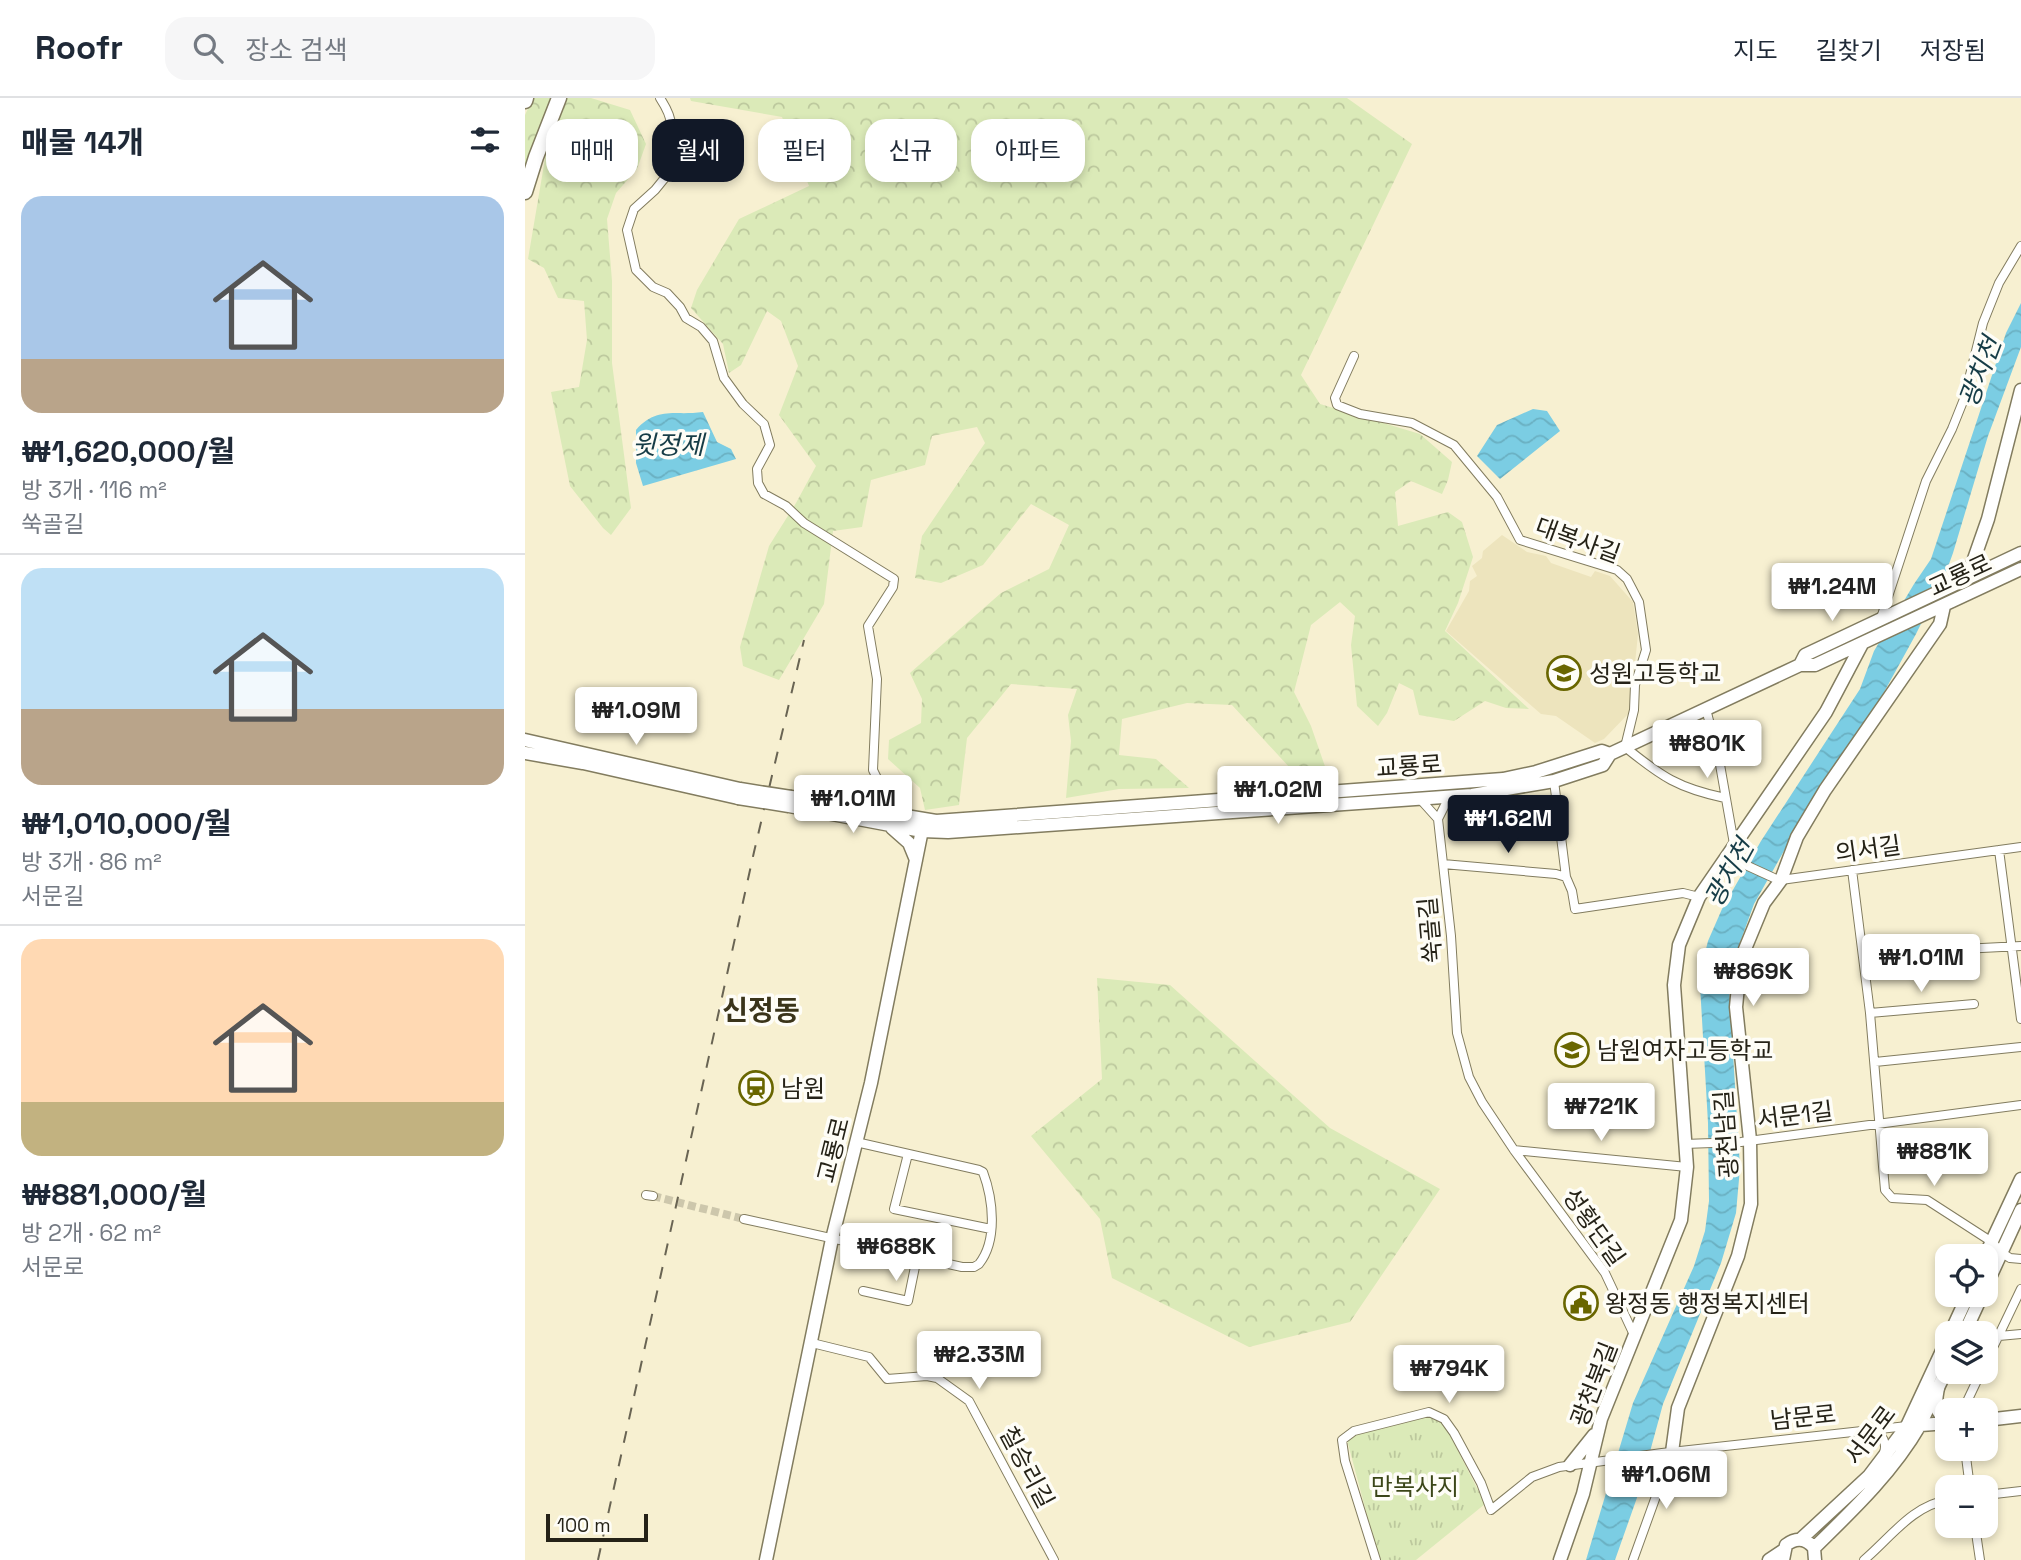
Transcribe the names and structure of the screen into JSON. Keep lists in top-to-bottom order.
{
  "streets": {
    "street": [
      "대복사길",
      "교룡로",
      "의서길",
      "쑥골길",
      "서문1길",
      "광천남길",
      "성황단길",
      "광천북길",
      "남문로",
      "서문로",
      "칠승리길"
    ]
  },
  "crossings": [
    ["대복사길", "교룡로"],
    ["교룡로", "광천남길"],
    ["교룡로", "광천북길"],
    ["교룡로", "칠승리길"],
    ["의서길", "광천남길"],
    ["쑥골길", "성황단길"],
    ["서문1길", "광천남길"],
    ["서문1길", "광천북길"],
    ["광천남길", "남문로"],
    ["성황단길", "광천북길"],
    ["광천북길", "남문로"],
    ["남문로", "서문로"]
  ],
  "districts": ["신정동"],
  "water": ["광치천", "윗정제"],
  "parks": ["만복사지"],
  "places": {
    "school or university": ["성원고등학교", "남원여자고등학교"],
    "station": ["남원"],
    "public building": ["왕정동 행정복지센터"]
  },
  "scale_bar": "100 m",
  "page": {
    "header": "Roofr",
    "search": "장소 검색",
    "nav": ["지도", "길찾기", "저장됨"],
    "heading": "매물 14개",
    "chip": [
      "매매",
      "월세",
      "필터",
      "신규",
      "아파트"
    ],
    "list": [
      {
        "name": "₩1,620,000/월",
        "note": "방 3개 · 116 m² · 쑥골길"
      },
      {
        "name": "₩1,010,000/월",
        "note": "방 3개 · 86 m² · 서문길"
      },
      {
        "name": "₩881,000/월",
        "note": "방 2개 · 62 m² · 서문로"
      }
    ],
    "price": [
      "₩1.24M",
      "₩1.09M",
      "₩801K",
      "₩1.02M",
      "₩1.01M",
      "₩1.62M",
      "₩1.01M",
      "₩869K",
      "₩721K",
      "₩881K",
      "₩688K",
      "₩2.33M",
      "₩794K",
      "₩1.06M"
    ],
    "map_buttons": ["+", "−"],
    "scale": "100 m"
  }
}
